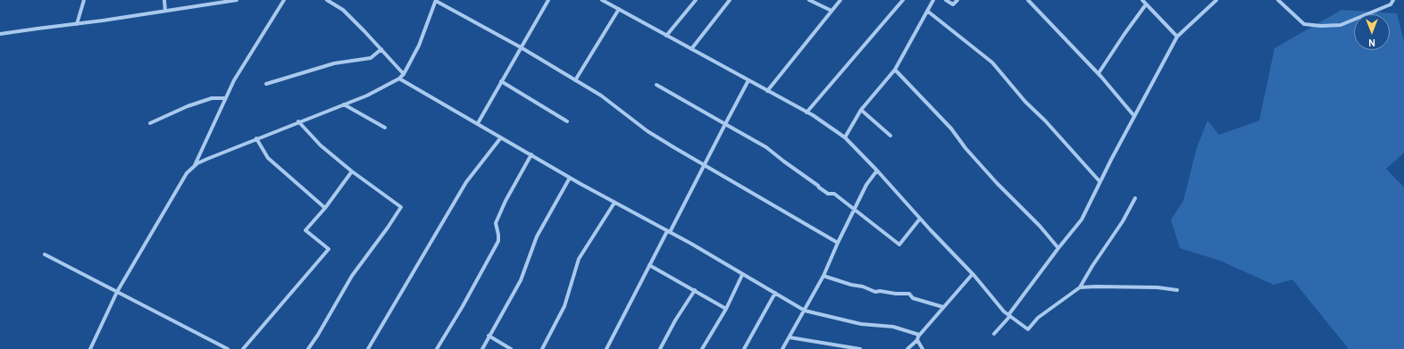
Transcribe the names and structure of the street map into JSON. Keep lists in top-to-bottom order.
{
  "north": "bottom"
}
